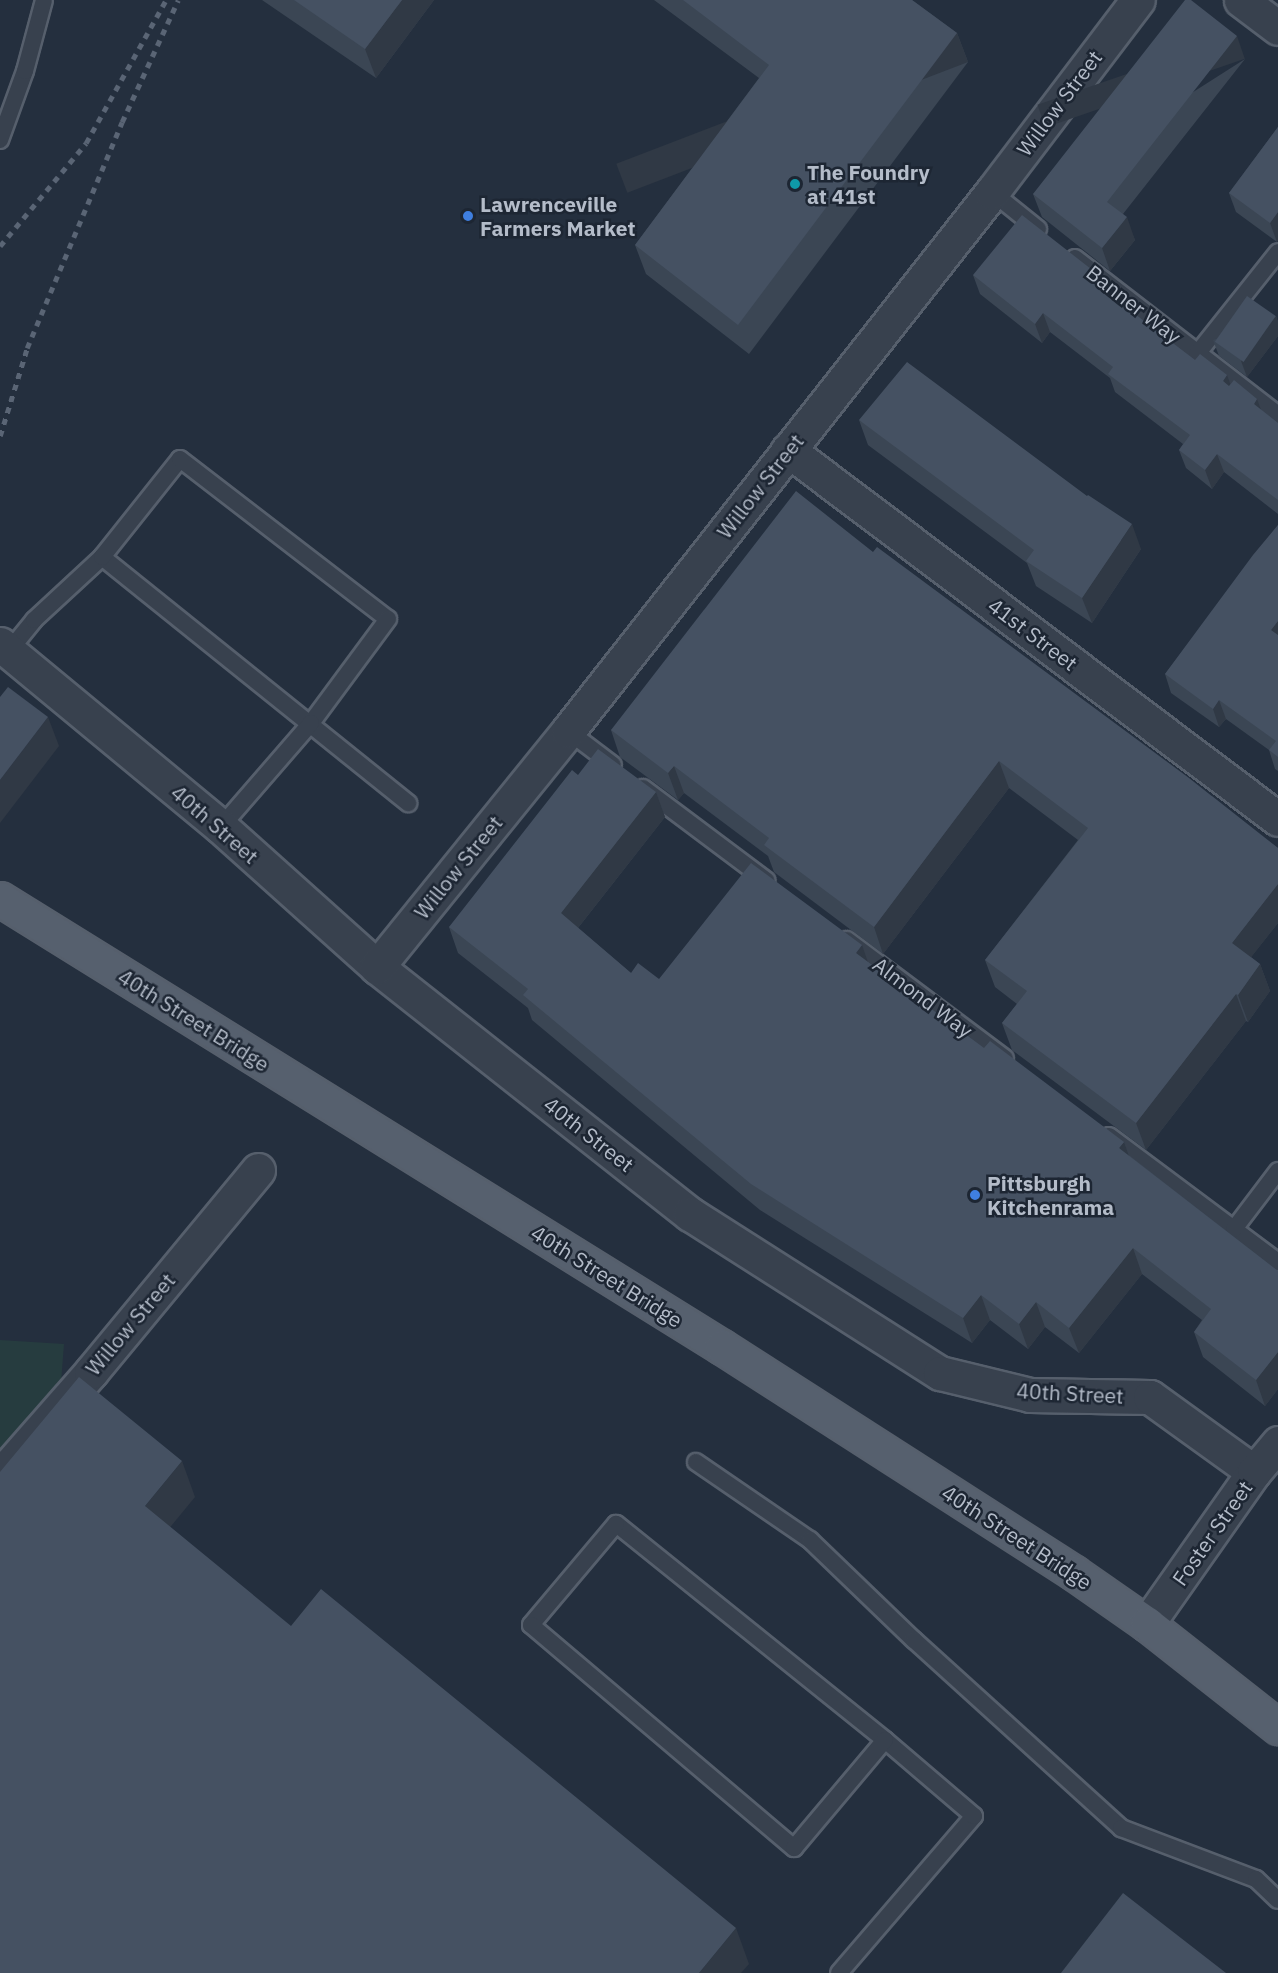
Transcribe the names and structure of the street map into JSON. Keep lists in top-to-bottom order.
{
  "streets": {
    "main road": ["40th Street Bridge"],
    "street": [
      "Willow Street",
      "41st Street",
      "40th Street",
      "Foster Street"
    ],
    "lane": ["Banner Way", "Almond Way"]
  },
  "crossings": [
    ["Willow Street", "Banner Way"],
    ["Willow Street", "41st Street"],
    ["Willow Street", "40th Street"],
    ["40th Street", "Foster Street"],
    ["40th Street Bridge", "Foster Street"]
  ],
  "places": ["The Foundry at 41st", "Lawrenceville Farmers Market", "Pittsburgh Kitchenrama"]
}
